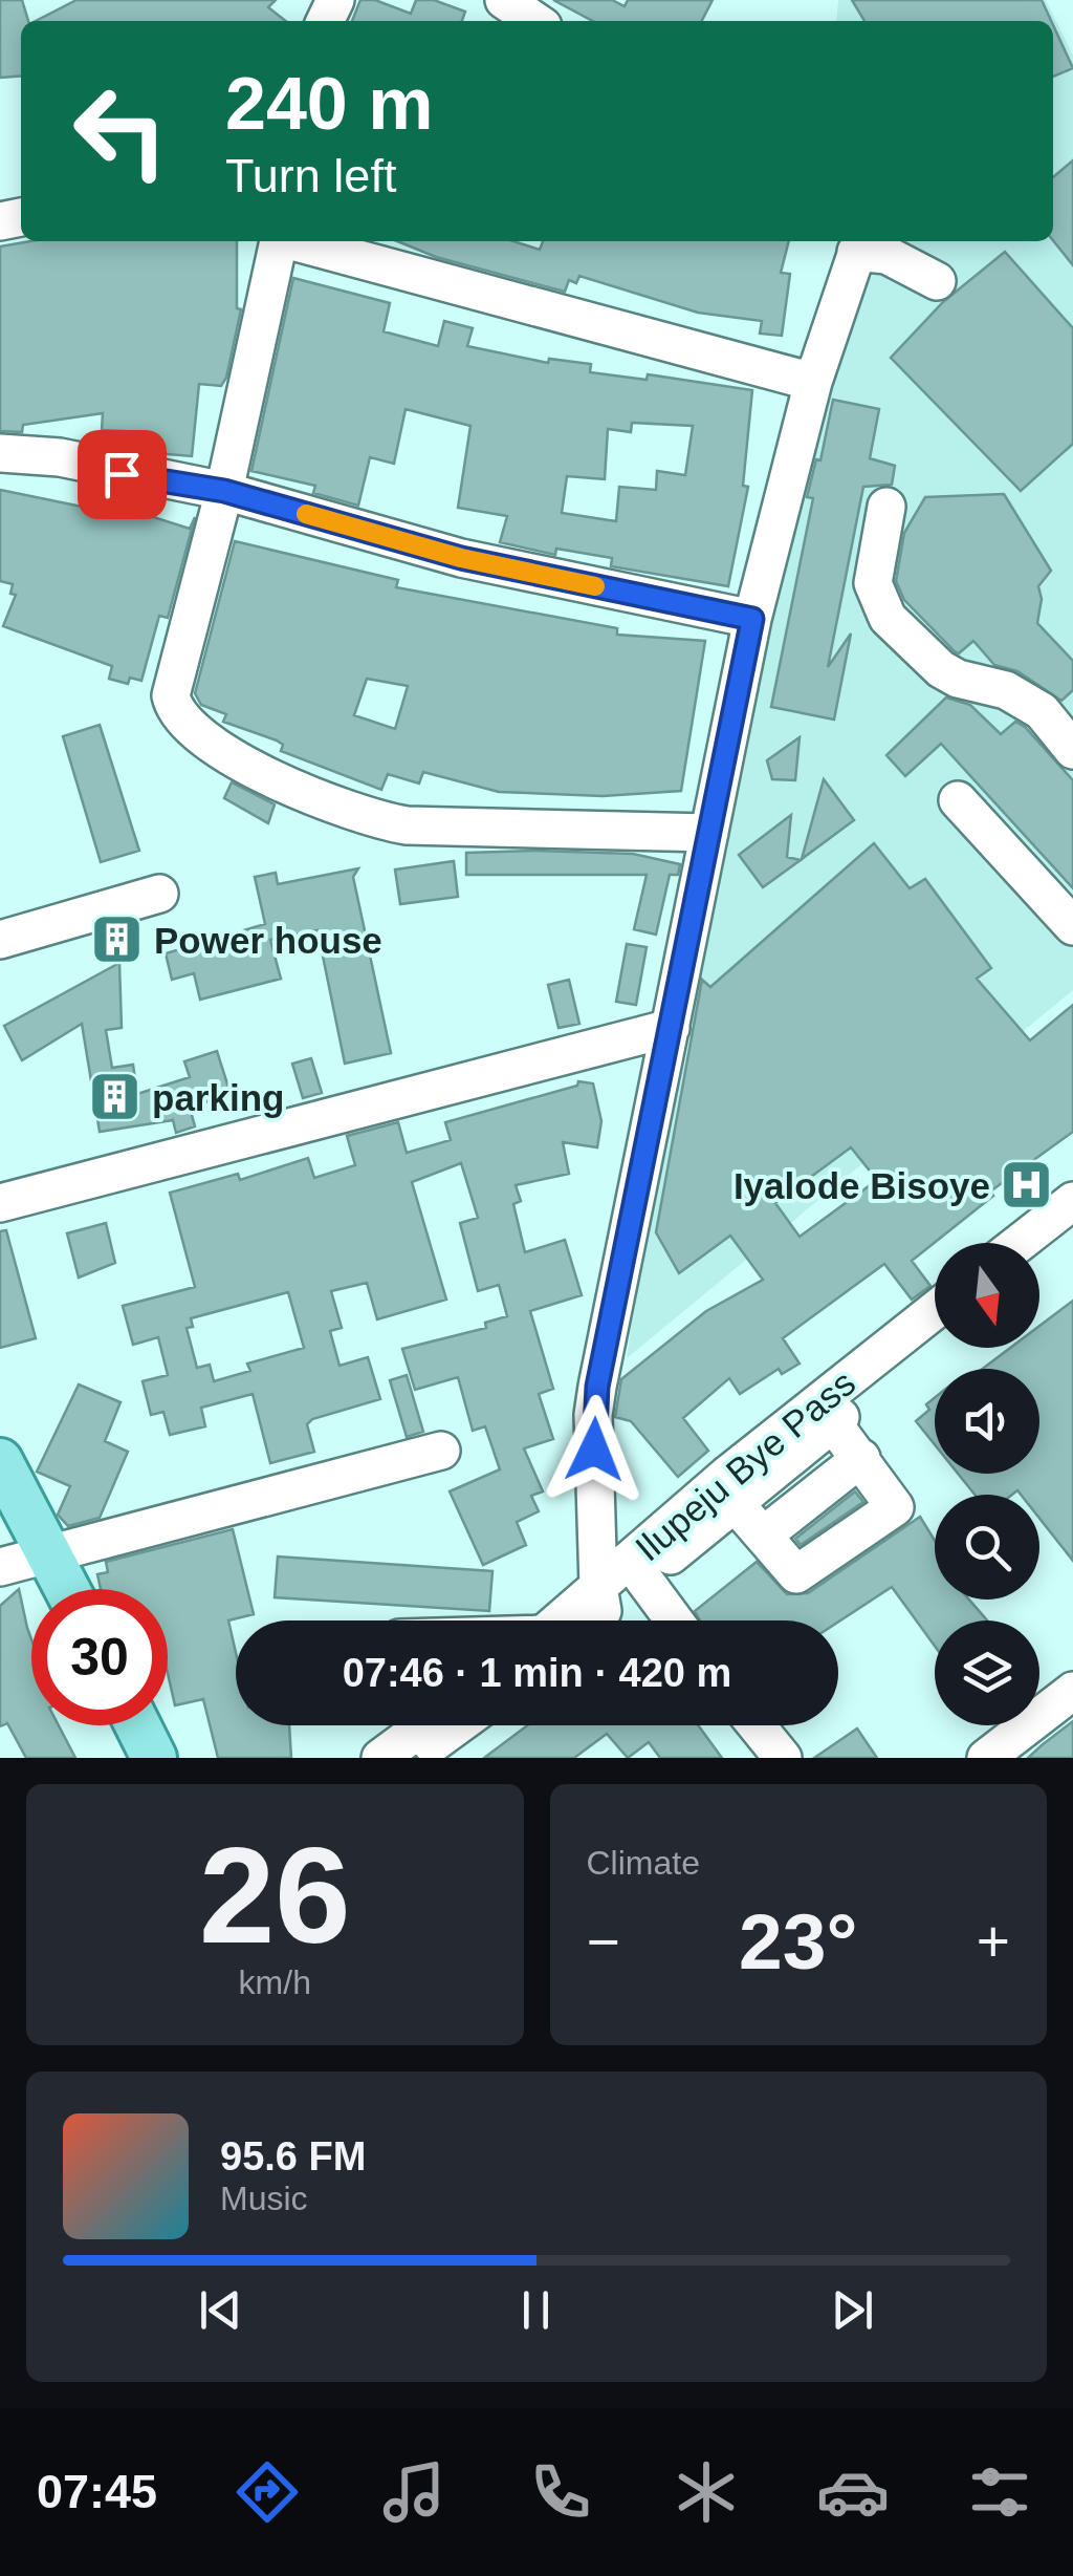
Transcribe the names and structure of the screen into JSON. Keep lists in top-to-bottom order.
{
  "streets": {
    "street": ["Ilupeju Bye Pass"]
  },
  "places": {
    "building": ["Power house", "parking"],
    "hospital": ["Iyalode Bisoye"]
  },
  "north": "bottom",
  "page": {
    "turn": ["240 m", "Turn left"],
    "limit": "30",
    "trip": "07:46 · 1 min · 420 m",
    "tile": [
      ["26", "km/h"],
      "Climate"
    ],
    "heat": ["−", "23°", "+"],
    "song": ["95.6 FM", "Music"],
    "tabs": "07:45"
  }
}
